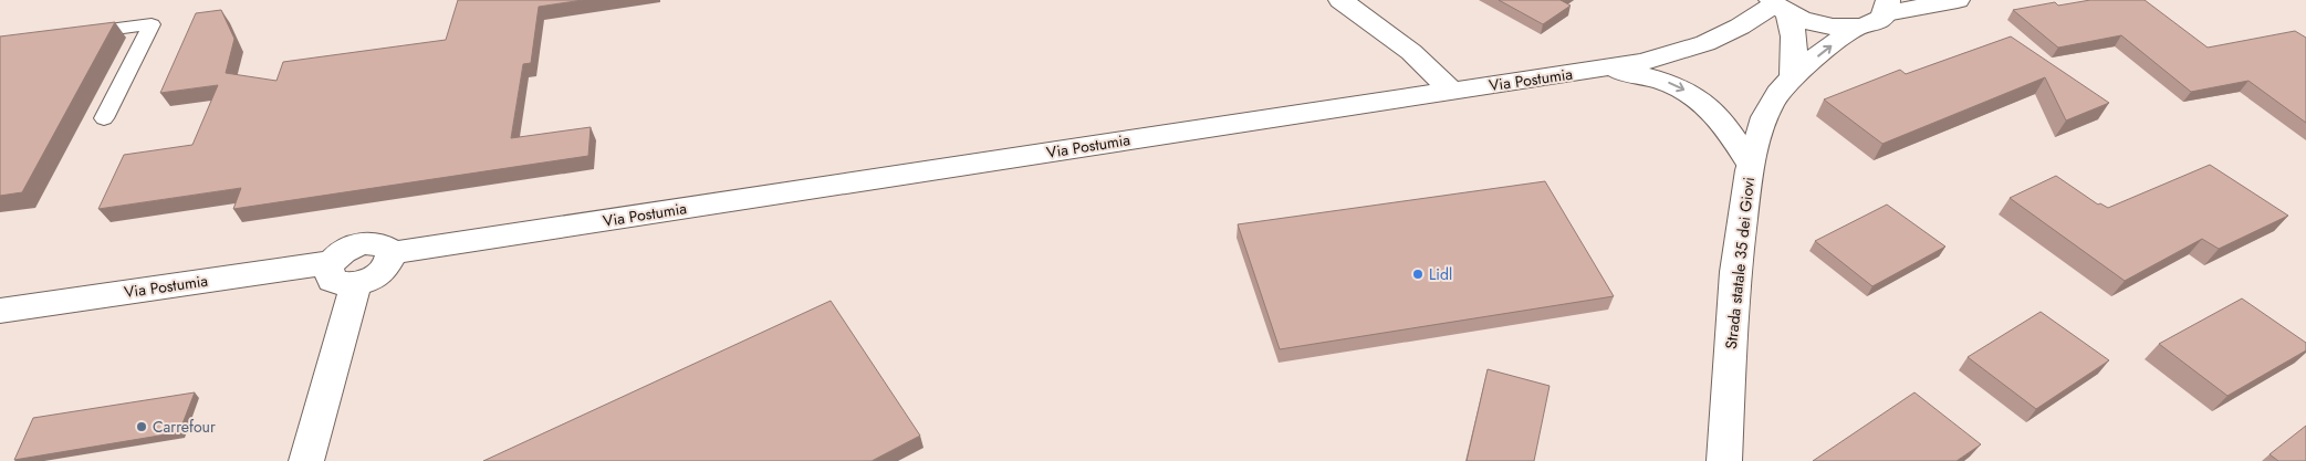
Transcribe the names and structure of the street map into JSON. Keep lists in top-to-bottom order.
{
  "streets": {
    "street": ["Via Postumia", "Strada statale 35 dei Giovi"]
  },
  "places": ["Lidl", "Carrefour"]
}
